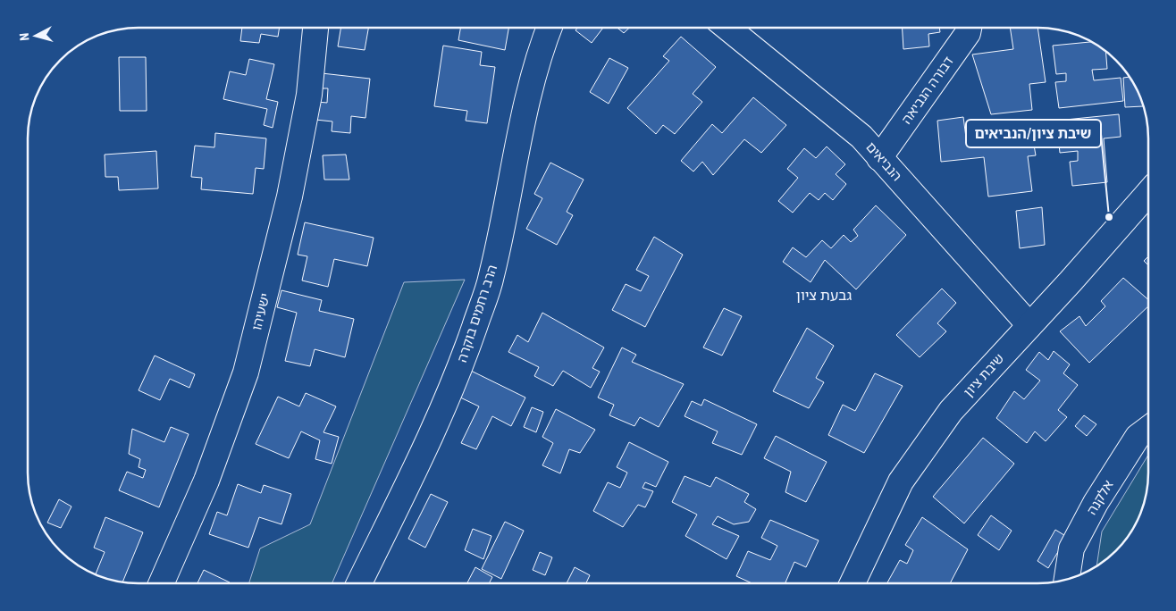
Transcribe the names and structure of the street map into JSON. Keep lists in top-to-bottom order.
{
  "streets": {
    "street": [
      "דבורה הנביאה",
      "הנביאים",
      "ישעיהו",
      "הרב רחמים בוקרה",
      "שיבת ציון",
      "אלקנה"
    ]
  },
  "crossings": [
    ["דבורה הנביאה", "הנביאים"],
    ["הנביאים", "שיבת ציון"]
  ],
  "districts": ["גבעת ציון"],
  "places": ["שיבת ציון/הנביאים"],
  "north": "left"
}
